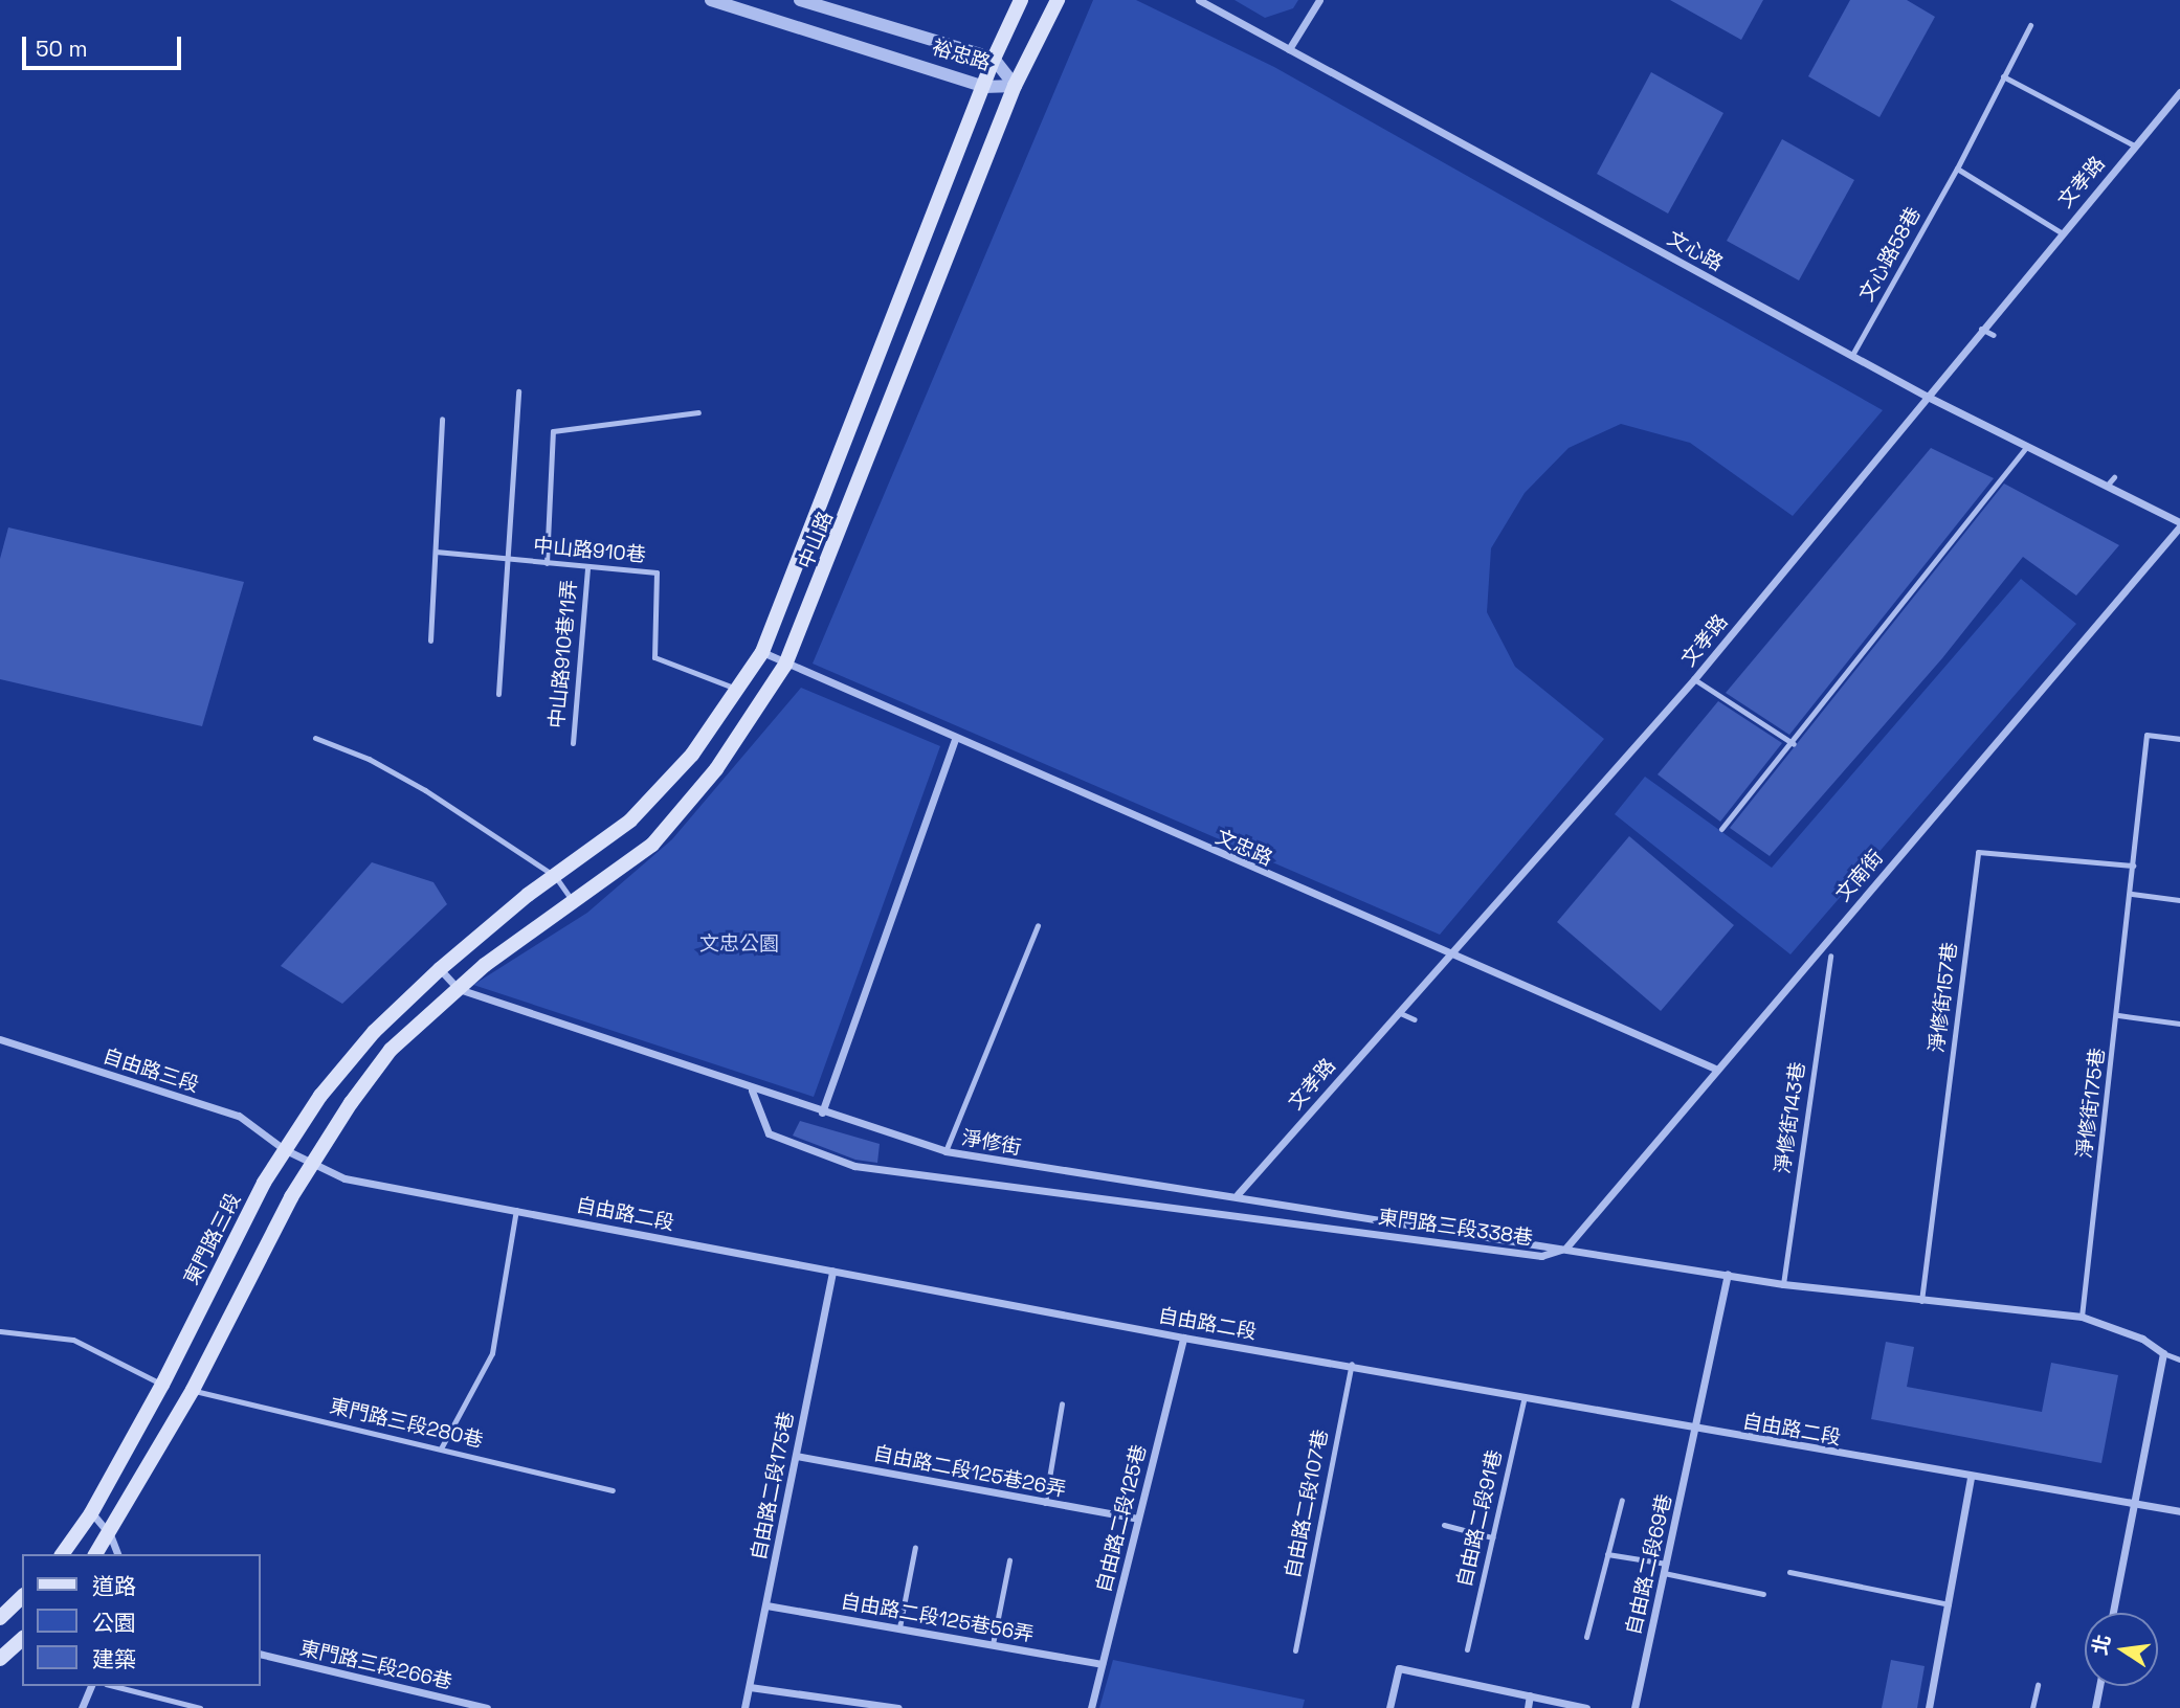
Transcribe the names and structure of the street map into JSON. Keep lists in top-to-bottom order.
{
  "streets": {
    "main road": ["中山路", "東門路三段"],
    "street": [
      "裕忠路",
      "文孝路",
      "文心路",
      "文忠路",
      "文南街",
      "自由路三段",
      "淨修街",
      "自由路二段",
      "東門路三段338巷",
      "自由路二段125巷26弄",
      "自由路二段175巷",
      "自由路二段125巷",
      "自由路二段69巷",
      "自由路二段125巷56弄",
      "東門路三段266巷"
    ],
    "lane": [
      "文心路58巷",
      "中山路910巷",
      "中山路910巷11弄",
      "淨修街157巷",
      "淨修街175巷",
      "淨修街143巷",
      "東門路三段280巷",
      "自由路二段107巷",
      "自由路二段91巷"
    ]
  },
  "crossings": [
    ["裕忠路", "中山路"],
    ["文孝路", "文心路"],
    ["文孝路", "文忠路"],
    ["文孝路", "淨修街"],
    ["文心路", "文心路58巷"],
    ["文心路", "文南街"],
    ["中山路", "中山路910巷"],
    ["中山路", "文忠路"],
    ["中山路", "淨修街"],
    ["中山路", "東門路三段"],
    ["中山路910巷", "中山路910巷11弄"],
    ["文忠路", "文南街"],
    ["文南街", "淨修街"],
    ["文南街", "東門路三段338巷"],
    ["淨修街157巷", "淨修街175巷"],
    ["淨修街157巷", "東門路三段338巷"],
    ["自由路三段", "自由路二段"],
    ["自由路三段", "東門路三段"],
    ["淨修街175巷", "東門路三段338巷"],
    ["淨修街143巷", "東門路三段338巷"],
    ["淨修街", "東門路三段338巷"],
    ["淨修街", "東門路三段"],
    ["自由路二段", "東門路三段"],
    ["自由路二段", "自由路二段175巷"],
    ["自由路二段", "自由路二段107巷"],
    ["自由路二段", "自由路二段125巷"],
    ["自由路二段", "自由路二段91巷"],
    ["自由路二段", "自由路二段69巷"],
    ["東門路三段338巷", "自由路二段69巷"],
    ["自由路二段125巷26弄", "自由路二段175巷"],
    ["自由路二段125巷26弄", "自由路二段125巷"],
    ["自由路二段175巷", "自由路二段125巷56弄"],
    ["自由路二段125巷", "自由路二段125巷56弄"]
  ],
  "parks": ["文忠公園"],
  "legend": ["道路", "公園", "建築"],
  "scale_bar": "50 m",
  "north": "left"
}
